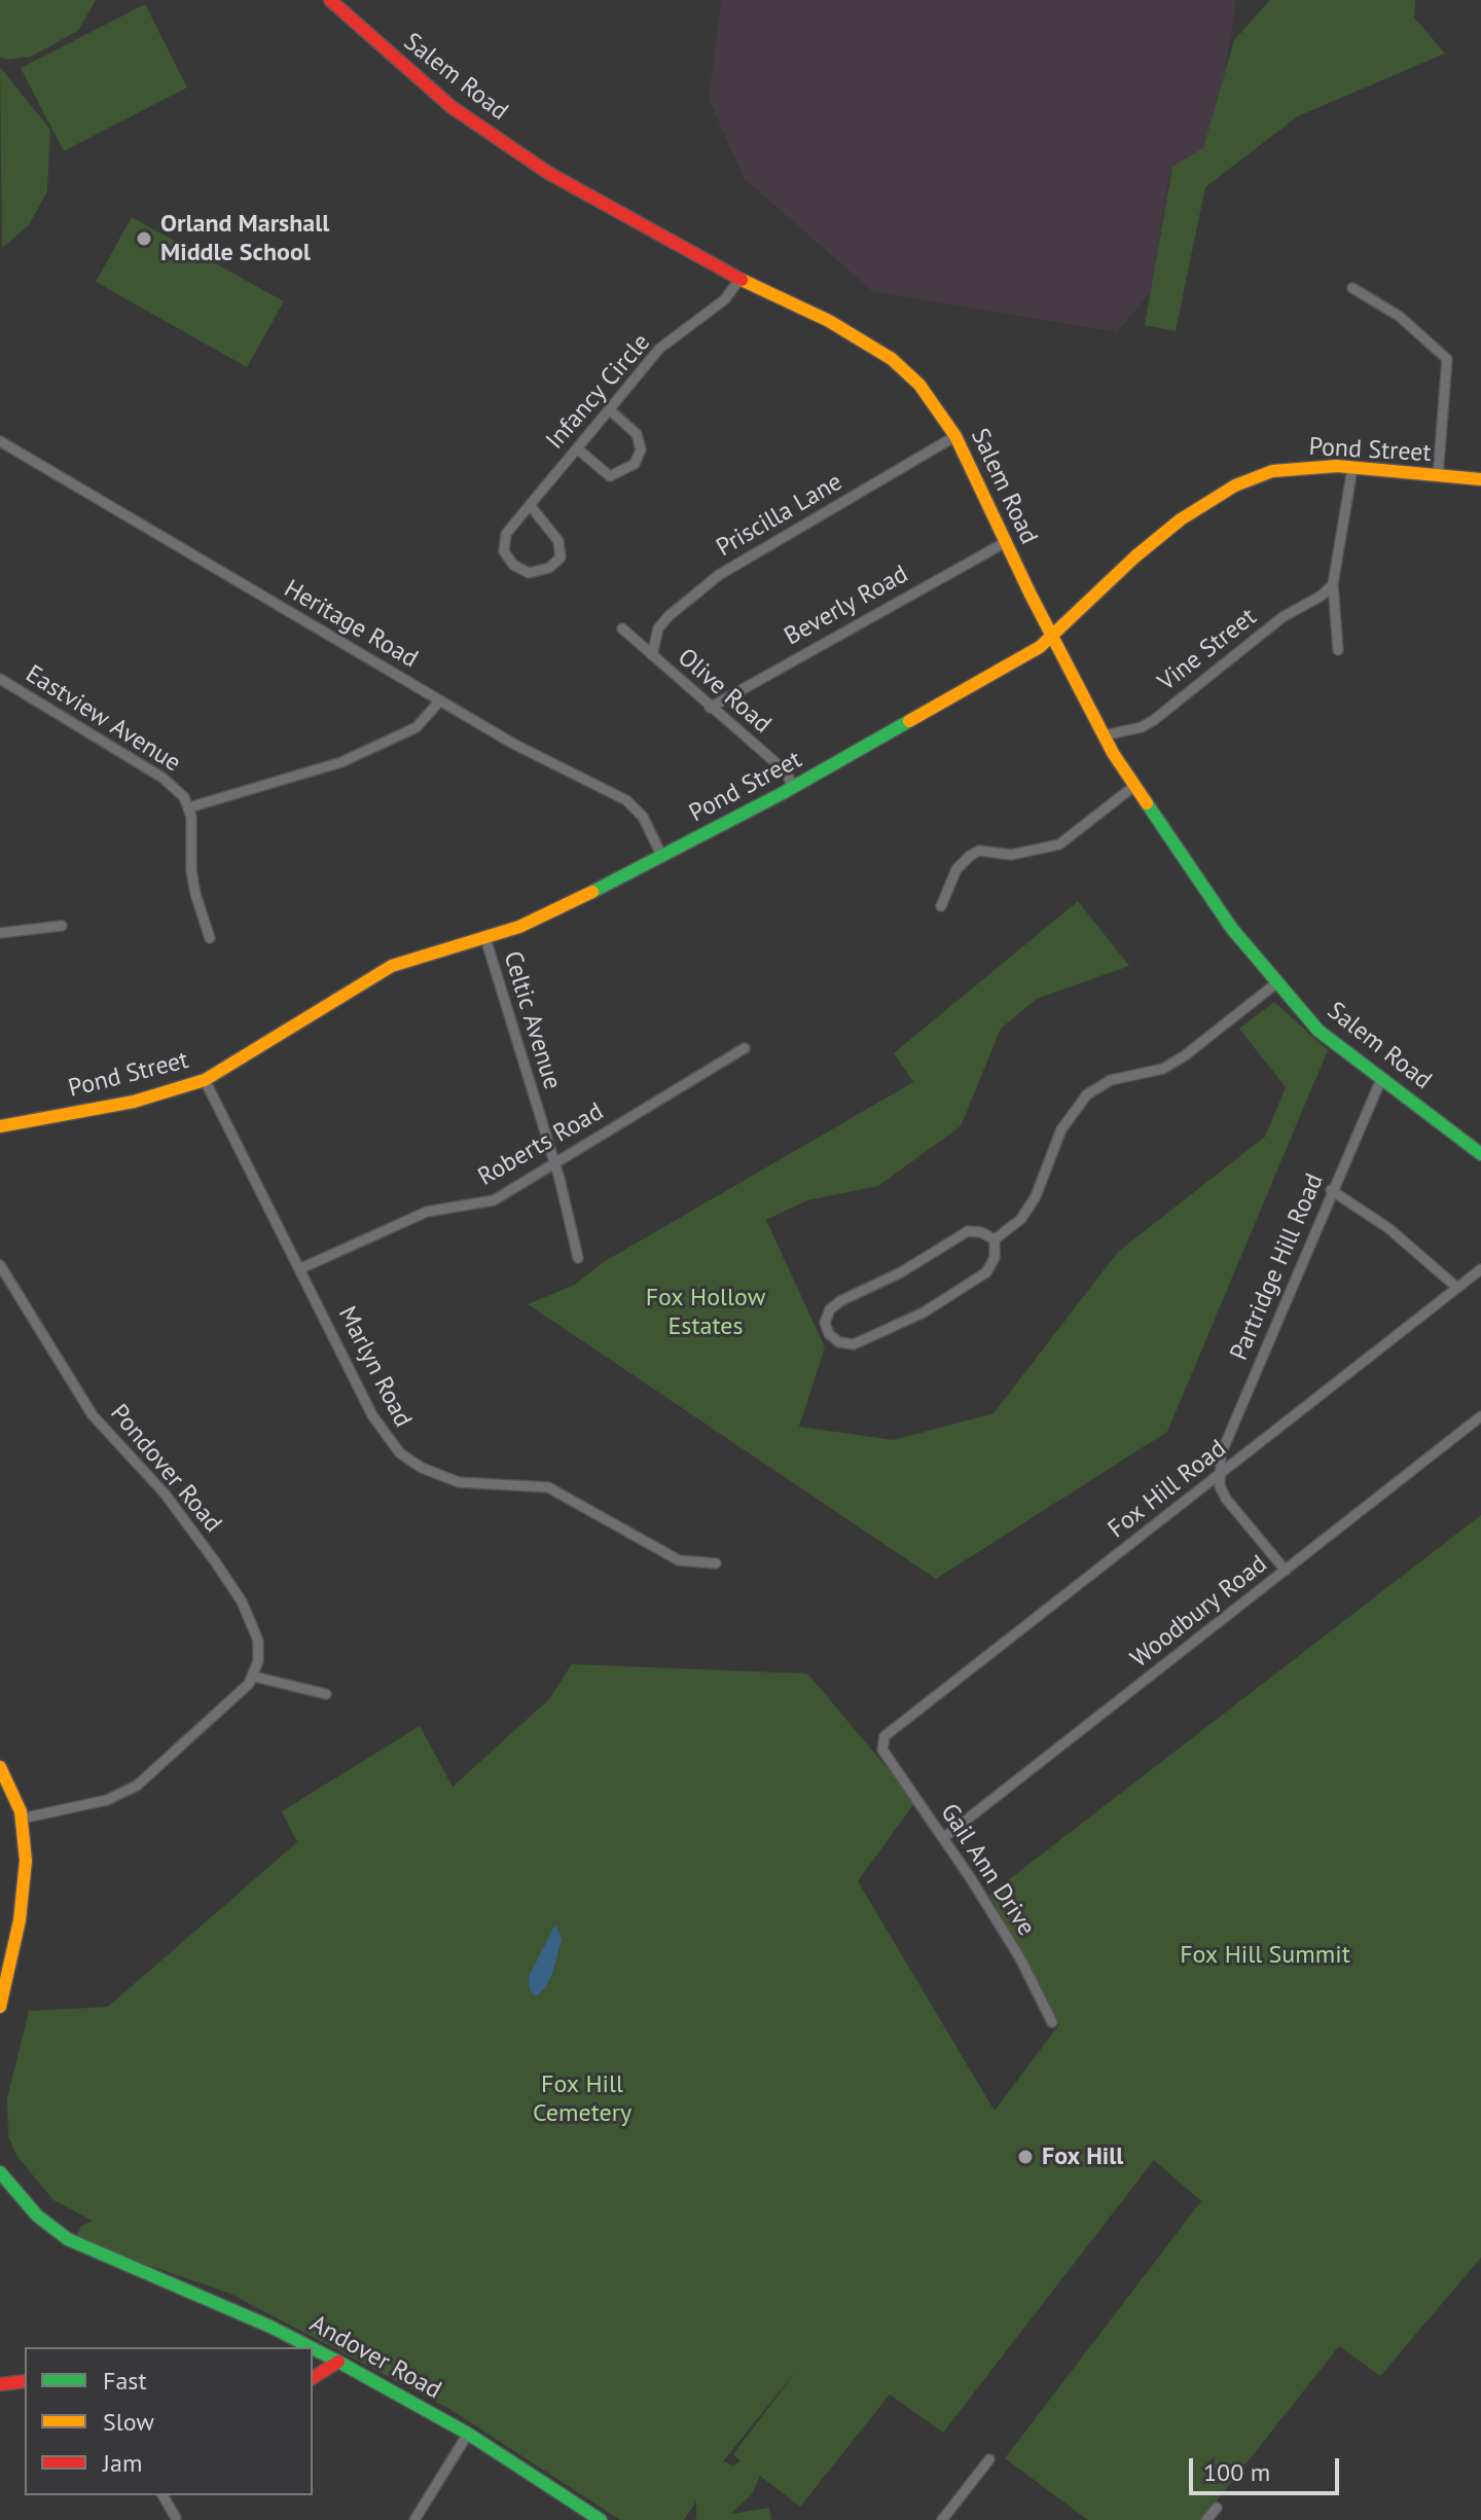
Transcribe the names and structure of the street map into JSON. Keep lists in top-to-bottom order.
{
  "streets": {
    "main road": ["Salem Road", "Pond Street", "Andover Road"],
    "street": [
      "Infancy Circle",
      "Priscilla Lane",
      "Beverly Road",
      "Heritage Road",
      "Vine Street",
      "Olive Road",
      "Eastview Avenue",
      "Celtic Avenue",
      "Roberts Road",
      "Partridge Hill Road",
      "Marlyn Road",
      "Pondover Road",
      "Fox Hill Road",
      "Woodbury Road",
      "Gail Ann Drive"
    ]
  },
  "crossings": [
    ["Salem Road", "Infancy Circle"],
    ["Salem Road", "Pond Street"],
    ["Salem Road", "Priscilla Lane"],
    ["Salem Road", "Beverly Road"],
    ["Salem Road", "Vine Street"],
    ["Salem Road", "Partridge Hill Road"],
    ["Pond Street", "Heritage Road"],
    ["Pond Street", "Olive Road"],
    ["Pond Street", "Celtic Avenue"],
    ["Pond Street", "Marlyn Road"],
    ["Priscilla Lane", "Olive Road"],
    ["Beverly Road", "Olive Road"],
    ["Celtic Avenue", "Roberts Road"],
    ["Roberts Road", "Marlyn Road"],
    ["Partridge Hill Road", "Fox Hill Road"],
    ["Fox Hill Road", "Gail Ann Drive"],
    ["Woodbury Road", "Gail Ann Drive"]
  ],
  "parks": ["Fox Hollow Estates", "Fox Hill Summit", "Fox Hill Cemetery"],
  "places": ["Orland Marshall Middle School", "Fox Hill"],
  "legend": ["Fast", "Slow", "Jam"],
  "scale_bar": "100 m"
}
